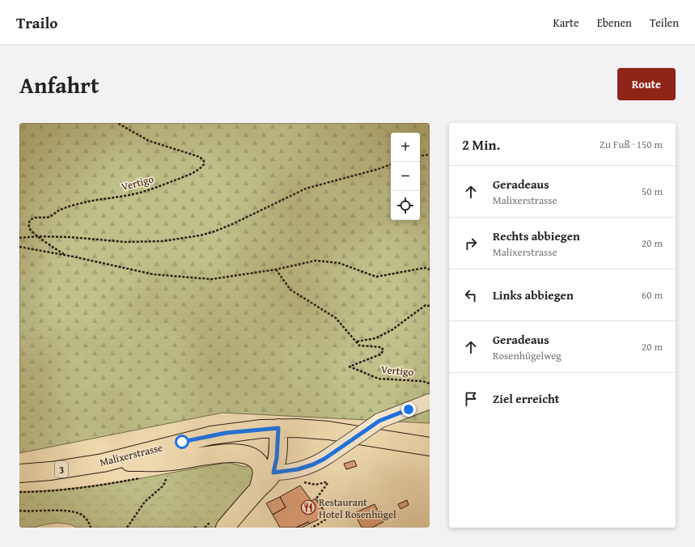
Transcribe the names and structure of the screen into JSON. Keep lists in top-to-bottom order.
{
  "streets": {
    "main road": ["Malixerstrasse", "3"],
    "path": ["Vertigo"]
  },
  "places": {
    "restaurant": ["Restaurant Hotel Rosenhügel"]
  },
  "page": {
    "header": "Trailo",
    "nav": ["Karte", "Ebenen", "Teilen"],
    "title": "Anfahrt",
    "buttons": "Route",
    "heading": ["2 Min.", "Zu Fuß · 150 m"],
    "map_buttons": ["+", "−"],
    "list": [
      ["Geradeaus", "Malixerstrasse", "50 m"],
      ["Rechts abbiegen", "Malixerstrasse", "20 m"],
      ["Links abbiegen", "60 m"],
      ["Geradeaus", "Rosenhügelweg", "20 m"],
      "Ziel erreicht"
    ]
  }
}
